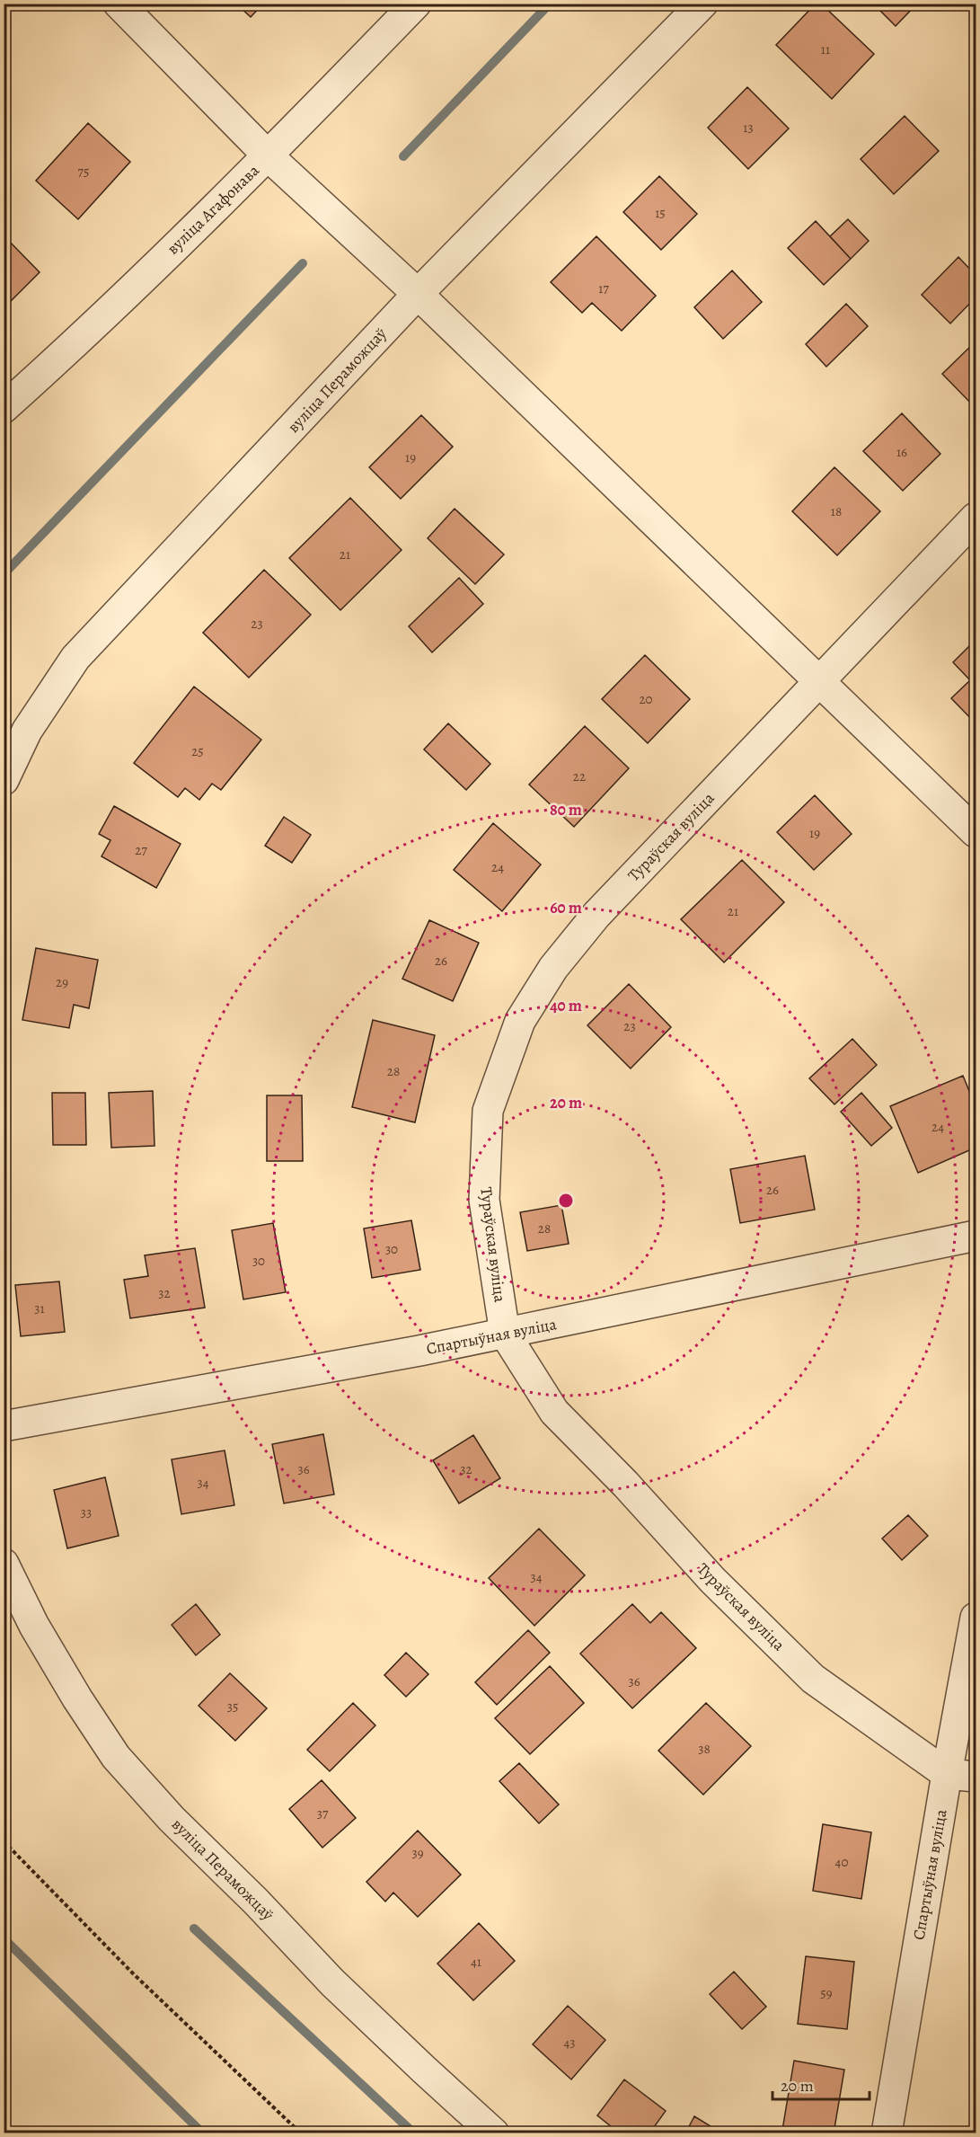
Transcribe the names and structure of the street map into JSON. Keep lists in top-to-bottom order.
{
  "streets": {
    "street": [
      "вуліца Агафонава",
      "вуліца Пераможцаў",
      "Тураўская вуліца",
      "Спартыўная вуліца"
    ]
  },
  "crossings": [
    ["Тураўская вуліца", "Спартыўная вуліца"]
  ],
  "house_numbers": [
    "11",
    "13",
    "75",
    "15",
    "17",
    "16",
    "19",
    "18",
    "21",
    "23",
    "20",
    "25",
    "22",
    "19",
    "27",
    "24",
    "21",
    "26",
    "29",
    "23",
    "28",
    "24",
    "26",
    "28",
    "30",
    "30",
    "32",
    "31",
    "36",
    "32",
    "34",
    "33",
    "34",
    "36",
    "35",
    "38",
    "37",
    "39",
    "40",
    "41",
    "59",
    "43"
  ],
  "scale_bar": "20 m",
  "rings": [
    "80 m",
    "60 m",
    "40 m",
    "20 m"
  ]
}
